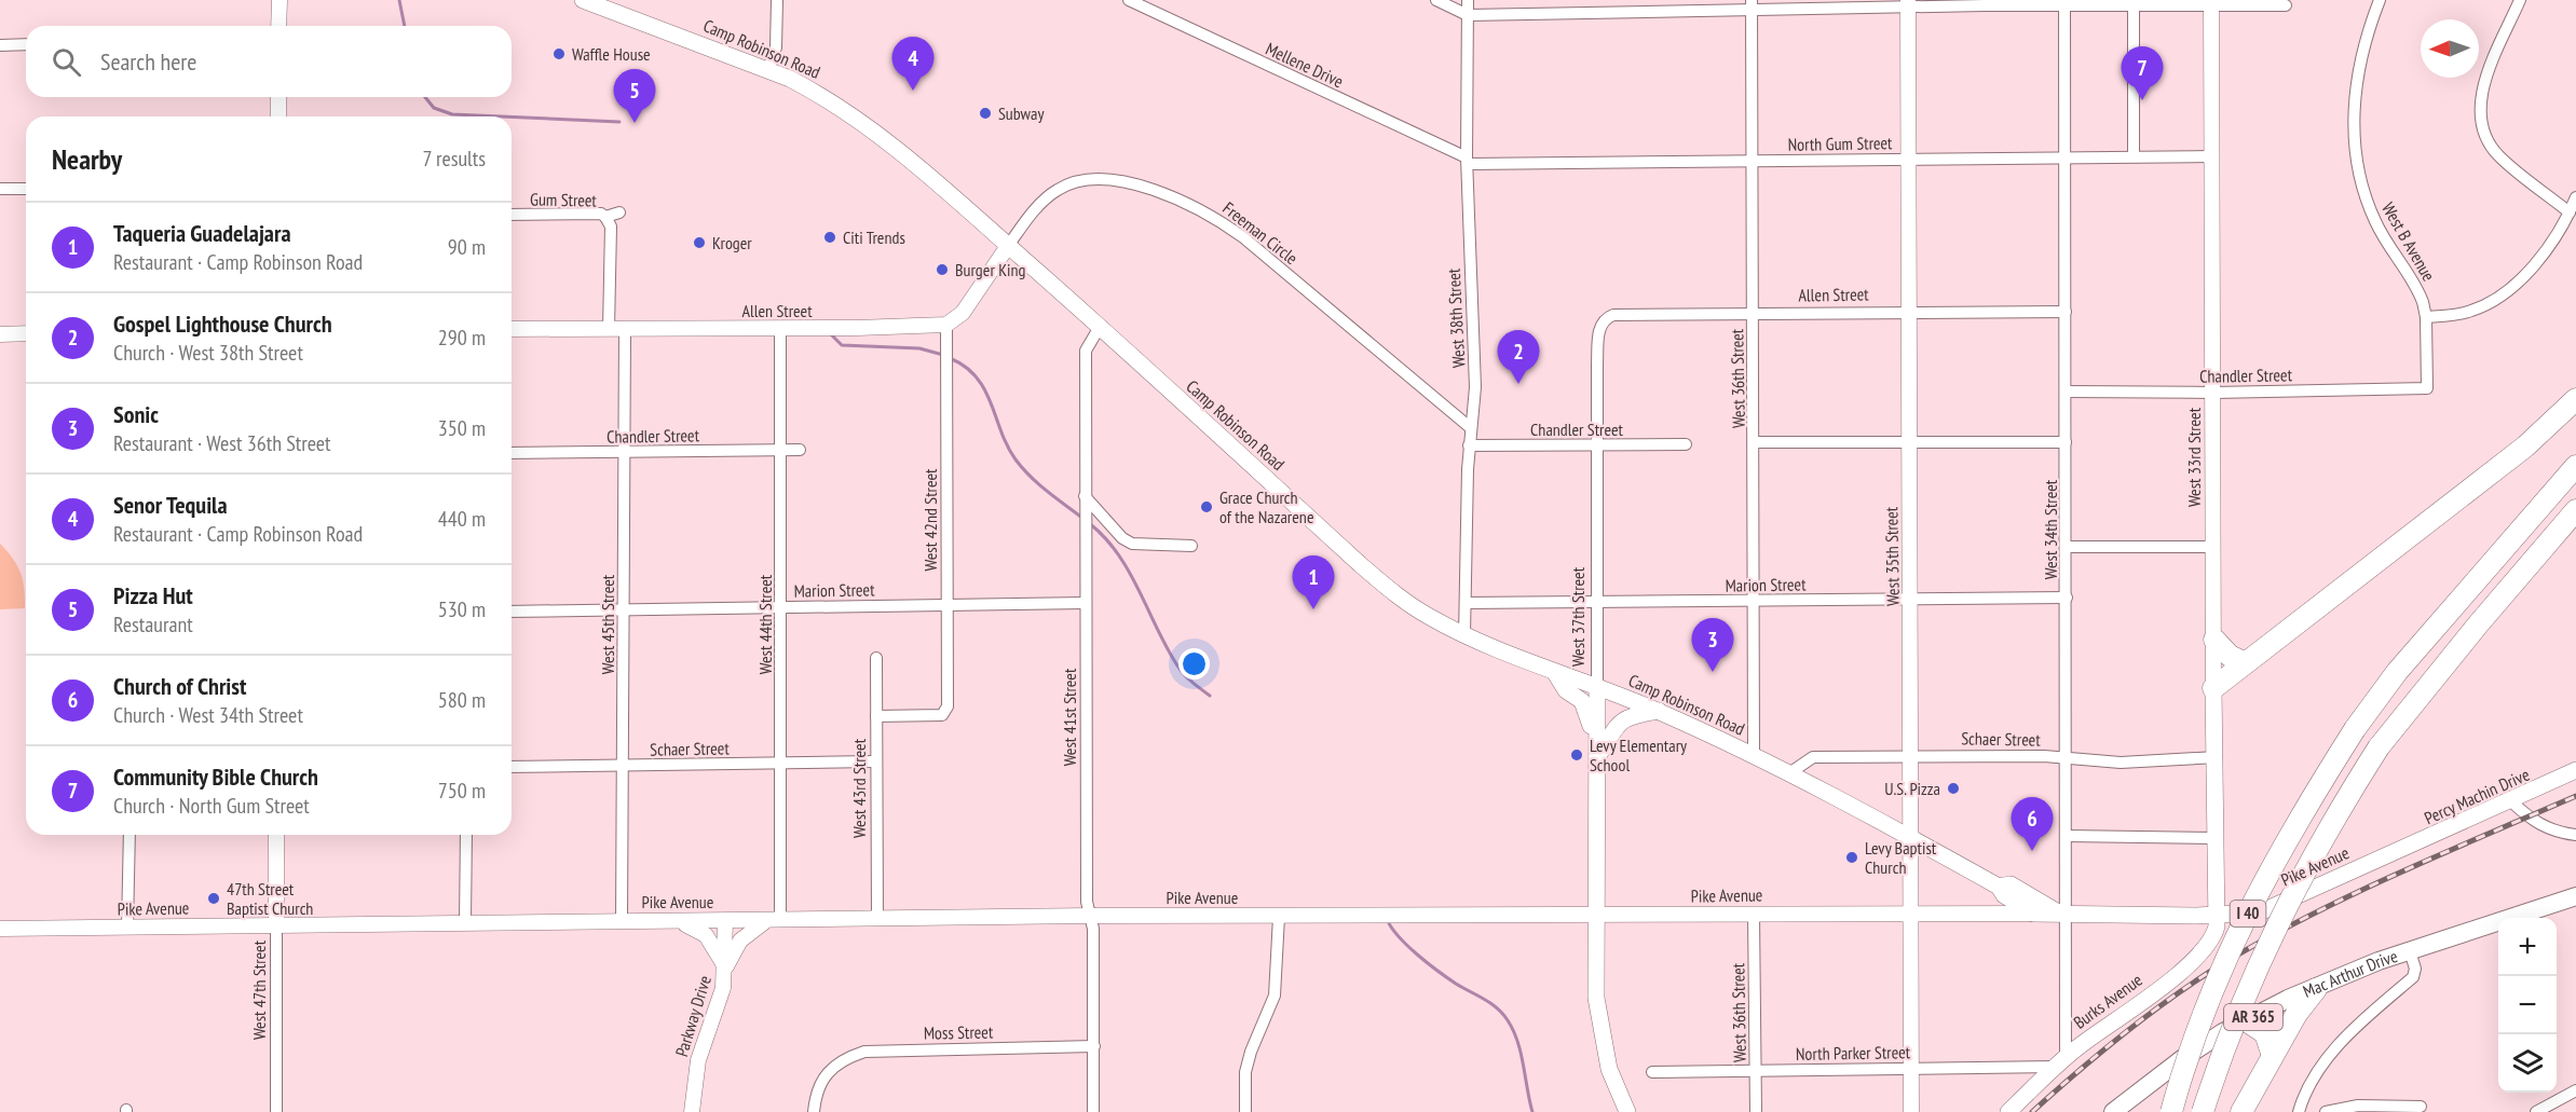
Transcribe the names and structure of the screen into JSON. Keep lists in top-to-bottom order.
{
  "streets": {
    "highway": ["I 40"],
    "main road": [
      "Camp Robinson Road",
      "West 33rd Street",
      "West 37th Street",
      "Percy Machin Drive",
      "Pike Avenue",
      "Mac Arthur Drive",
      "Burks Avenue",
      "AR 365"
    ],
    "street": [
      "Mellene Drive",
      "North Gum Street",
      "Gum Street",
      "Freeman Circle",
      "West B Avenue",
      "Allen Street",
      "West 38th Street",
      "Chandler Street",
      "West 36th Street",
      "West 42nd Street",
      "West 34th Street",
      "West 35th Street",
      "Marion Street",
      "West 45th Street",
      "West 44th Street",
      "West 41st Street",
      "Schaer Street",
      "West 43rd Street",
      "West 47th Street",
      "Parkway Drive",
      "Moss Street",
      "North Parker Street"
    ]
  },
  "crossings": [
    ["Camp Robinson Road", "Freeman Circle"],
    ["Camp Robinson Road", "West 38th Street"],
    ["Camp Robinson Road", "West 36th Street"],
    ["Camp Robinson Road", "West 34th Street"],
    ["Camp Robinson Road", "West 35th Street"],
    ["Camp Robinson Road", "West 37th Street"],
    ["Camp Robinson Road", "West 41st Street"],
    ["Camp Robinson Road", "Schaer Street"],
    ["Camp Robinson Road", "Pike Avenue"],
    ["Mellene Drive", "North Gum Street"],
    ["Mellene Drive", "West 38th Street"],
    ["North Gum Street", "West 38th Street"],
    ["North Gum Street", "West 36th Street"],
    ["North Gum Street", "West 33rd Street"],
    ["North Gum Street", "West 34th Street"],
    ["North Gum Street", "West 35th Street"],
    ["Freeman Circle", "West 38th Street"],
    ["West B Avenue", "Chandler Street"],
    ["Allen Street", "West 36th Street"],
    ["Allen Street", "West 42nd Street"],
    ["Allen Street", "West 34th Street"],
    ["Allen Street", "West 35th Street"],
    ["Allen Street", "West 37th Street"],
    ["Allen Street", "West 45th Street"],
    ["Allen Street", "West 44th Street"],
    ["West 38th Street", "Chandler Street"],
    ["West 38th Street", "Marion Street"],
    ["Chandler Street", "West 33rd Street"],
    ["Chandler Street", "West 34th Street"],
    ["Chandler Street", "West 37th Street"],
    ["Chandler Street", "West 45th Street"],
    ["Chandler Street", "West 44th Street"],
    ["West 36th Street", "Marion Street"],
    ["West 36th Street", "Pike Avenue"],
    ["West 36th Street", "North Parker Street"],
    ["West 33rd Street", "Schaer Street"],
    ["West 33rd Street", "Pike Avenue"],
    ["West 33rd Street", "Burks Avenue"],
    ["West 42nd Street", "Marion Street"],
    ["West 42nd Street", "West 43rd Street"],
    ["West 34th Street", "Marion Street"],
    ["West 34th Street", "Schaer Street"],
    ["West 34th Street", "Pike Avenue"],
    ["West 34th Street", "Burks Avenue"],
    ["West 34th Street", "North Parker Street"],
    ["West 35th Street", "Marion Street"],
    ["West 35th Street", "Schaer Street"],
    ["West 35th Street", "Pike Avenue"],
    ["West 35th Street", "North Parker Street"],
    ["Marion Street", "West 37th Street"],
    ["Marion Street", "West 45th Street"],
    ["Marion Street", "West 44th Street"],
    ["Marion Street", "West 41st Street"],
    ["West 37th Street", "Pike Avenue"],
    ["West 45th Street", "Schaer Street"],
    ["West 45th Street", "Pike Avenue"],
    ["West 44th Street", "Schaer Street"],
    ["West 44th Street", "Pike Avenue"],
    ["West 44th Street", "Parkway Drive"],
    ["West 41st Street", "Pike Avenue"],
    ["West 41st Street", "Moss Street"],
    ["Schaer Street", "West 43rd Street"],
    ["West 43rd Street", "Pike Avenue"],
    ["Percy Machin Drive", "Pike Avenue"],
    ["Pike Avenue", "West 47th Street"],
    ["Pike Avenue", "Burks Avenue"],
    ["Pike Avenue", "Parkway Drive"],
    ["Burks Avenue", "North Parker Street"]
  ],
  "places": [
    "Waffle House",
    "Subway",
    "Citi Trends",
    "Kroger",
    "Burger King",
    "Grace Church of the Nazarene",
    "Levy Elementary School",
    "U.S. Pizza",
    "Levy Baptist Church",
    "47th Street Baptist Church"
  ],
  "north": "left",
  "page": {
    "search": "Search here",
    "pins": [
      "4",
      "7",
      "5",
      "2",
      "1",
      "3",
      "6"
    ],
    "heading": ["Nearby", "7 results"],
    "list": [
      {
        "mark": "1",
        "name": "Taqueria Guadelajara",
        "note": "Restaurant · Camp Robinson Road",
        "value": "90 m"
      },
      {
        "mark": "2",
        "name": "Gospel Lighthouse Church",
        "note": "Church · West 38th Street",
        "value": "290 m"
      },
      {
        "mark": "3",
        "name": "Sonic",
        "note": "Restaurant · West 36th Street",
        "value": "350 m"
      },
      {
        "mark": "4",
        "name": "Senor Tequila",
        "note": "Restaurant · Camp Robinson Road",
        "value": "440 m"
      },
      {
        "mark": "5",
        "name": "Pizza Hut",
        "note": "Restaurant",
        "value": "530 m"
      },
      {
        "mark": "6",
        "name": "Church of Christ",
        "note": "Church · West 34th Street",
        "value": "580 m"
      },
      {
        "mark": "7",
        "name": "Community Bible Church",
        "note": "Church · North Gum Street",
        "value": "750 m"
      }
    ],
    "map_buttons": ["+", "−"]
  }
}
